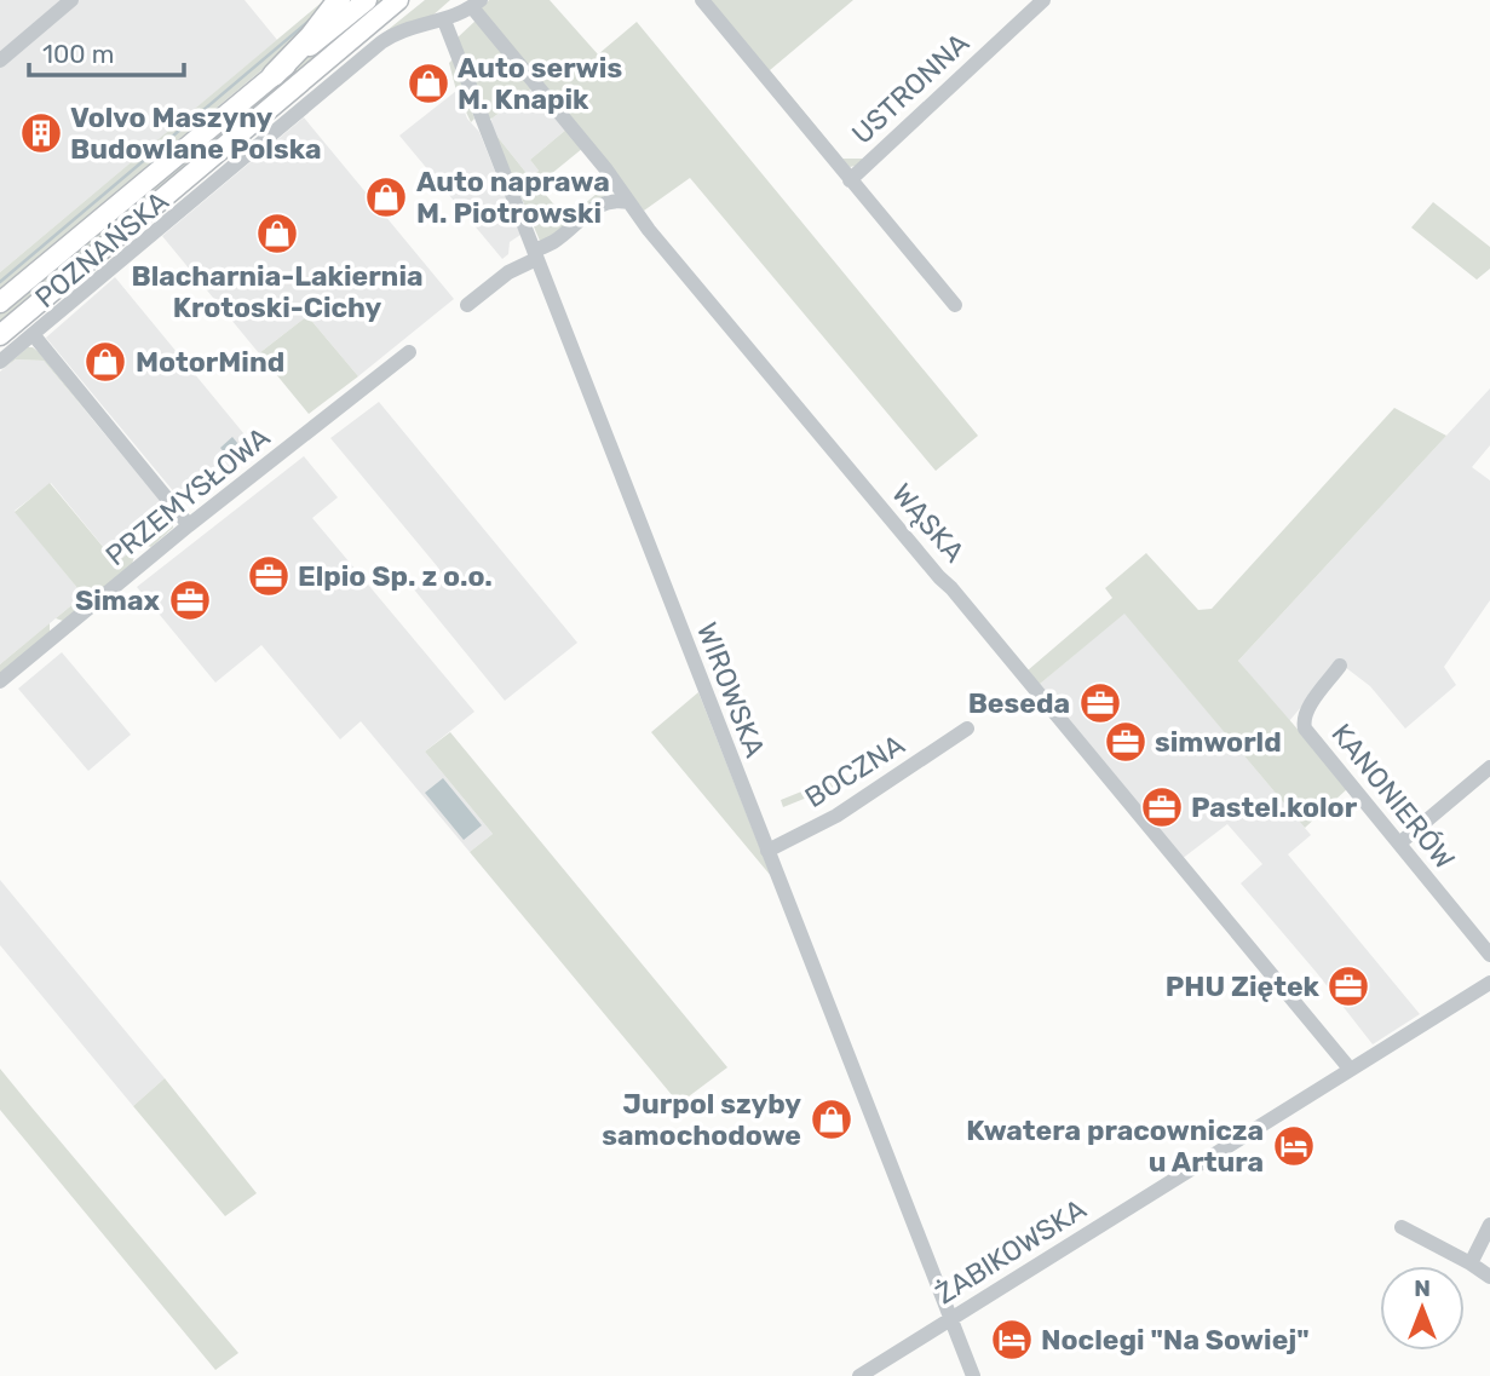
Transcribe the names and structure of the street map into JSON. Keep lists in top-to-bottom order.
{
  "streets": {
    "main road": ["POZNAŃSKA"],
    "street": [
      "USTRONNA",
      "PRZEMYSŁOWA",
      "WĄSKA",
      "WIROWSKA",
      "BOCZNA",
      "KANONIERÓW",
      "ŻABIKOWSKA"
    ]
  },
  "crossings": [
    ["WĄSKA", "ŻABIKOWSKA"],
    ["WIROWSKA", "BOCZNA"],
    ["WIROWSKA", "ŻABIKOWSKA"]
  ],
  "places": {
    "shop": [
      "Auto serwis M. Knapik",
      "Auto naprawa M. Piotrowski",
      "Blacharnia-Lakiernia Krotoski-Cichy",
      "MotorMind",
      "Jurpol szyby samochodowe"
    ],
    "building": ["Volvo Maszyny Budowlane Polska"],
    "office": [
      "Elpio Sp. z o.o.",
      "Simax",
      "Beseda",
      "simworld",
      "Pastel.kolor",
      "PHU Ziętek"
    ],
    "hotel": ["Kwatera pracownicza u Artura", "Noclegi \"Na Sowiej\""]
  },
  "scale_bar": "100 m",
  "north": "top"
}
